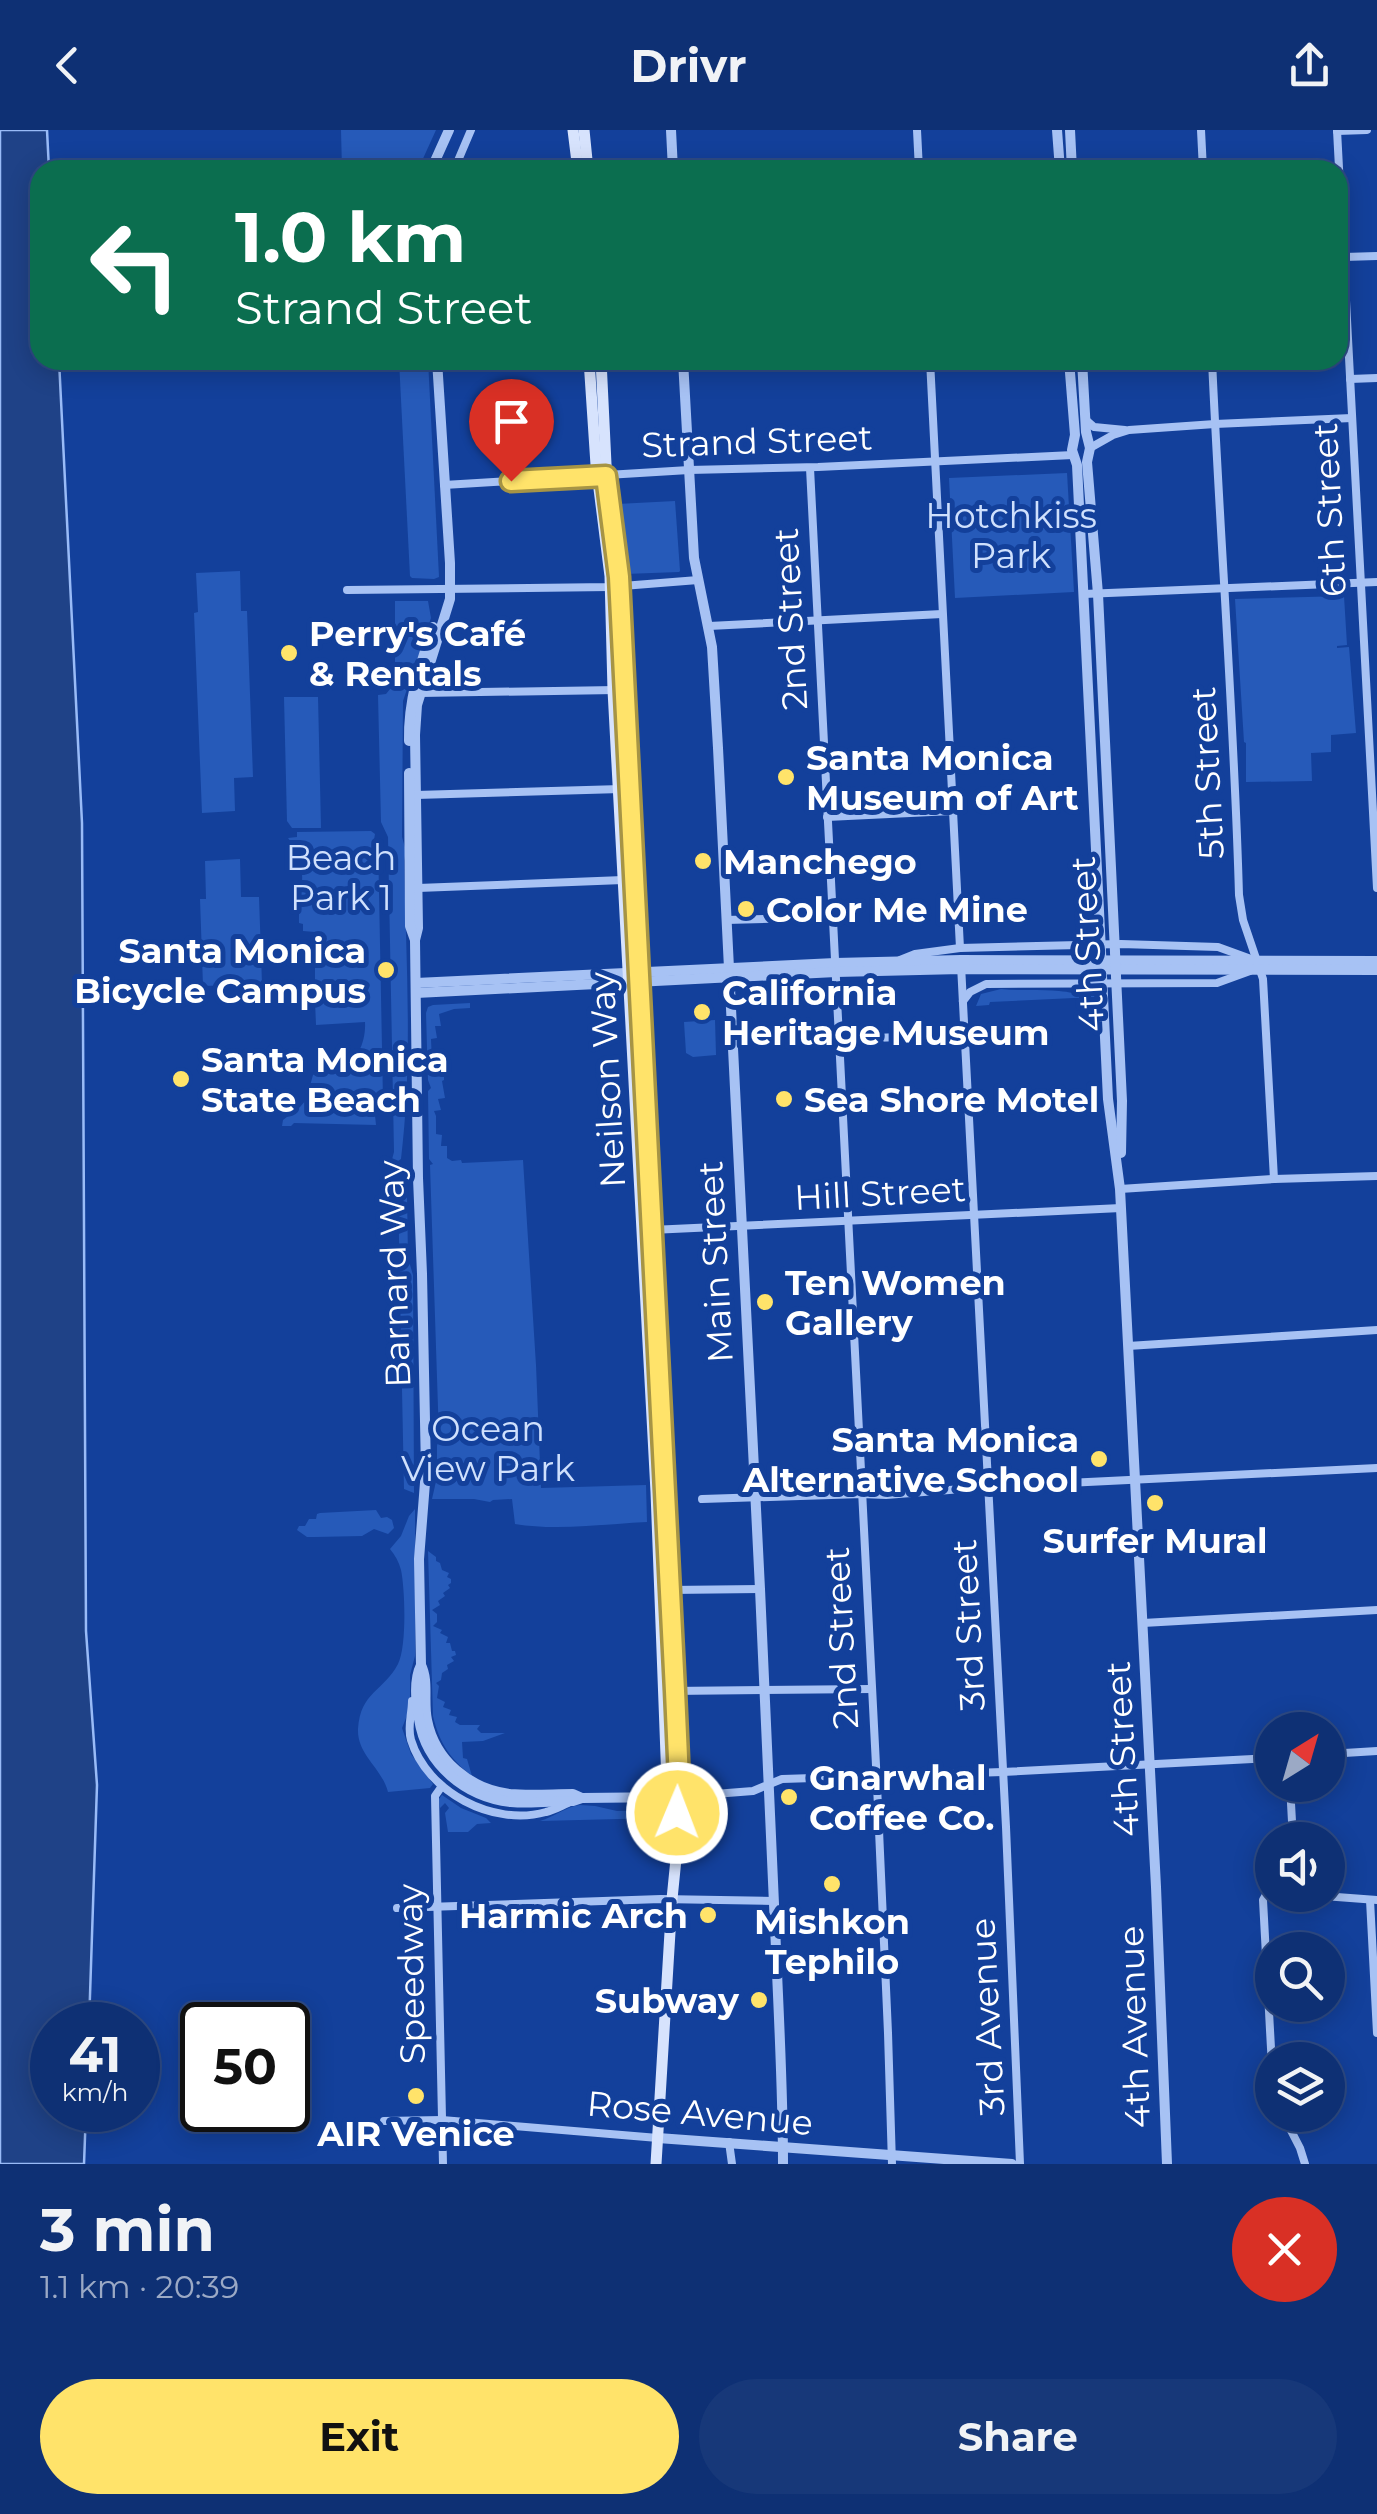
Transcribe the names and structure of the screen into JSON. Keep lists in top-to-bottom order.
{
  "streets": {
    "main road": ["Neilson Way"],
    "street": [
      "Strand Street",
      "6th Street",
      "2nd Street",
      "5th Street",
      "4th Street",
      "Hill Street",
      "Main Street",
      "Barnard Way",
      "3rd Street",
      "Speedway",
      "3rd Avenue",
      "4th Avenue",
      "Rose Avenue"
    ]
  },
  "crossings": [
    ["Strand Street", "2nd Street"],
    ["Strand Street", "4th Street"],
    ["Strand Street", "Neilson Way"],
    ["Strand Street", "Main Street"],
    ["Strand Street", "3rd Street"],
    ["2nd Street", "Hill Street"],
    ["2nd Street", "Rose Avenue"],
    ["4th Street", "Hill Street"],
    ["4th Street", "4th Avenue"],
    ["Neilson Way", "Hill Street"],
    ["Neilson Way", "Barnard Way"],
    ["Neilson Way", "Rose Avenue"],
    ["Hill Street", "Main Street"],
    ["Hill Street", "3rd Street"],
    ["Main Street", "Rose Avenue"],
    ["Barnard Way", "Speedway"],
    ["3rd Street", "3rd Avenue"],
    ["Speedway", "Rose Avenue"]
  ],
  "parks": ["Hotchkiss Park", "Beach Park 1", "Ocean View Park"],
  "places": [
    "Perry's Café & Rentals",
    "Santa Monica Museum of Art",
    "Manchego",
    "Color Me Mine",
    "Santa Monica Bicycle Campus",
    "California Heritage Museum",
    "Santa Monica State Beach",
    "Sea Shore Motel",
    "Ten Women Gallery",
    "Santa Monica Alternative School",
    "Surfer Mural",
    "Gnarwhal Coffee Co.",
    "Mishkon Tephilo",
    "Harmic Arch",
    "Subway",
    "AIR Venice"
  ],
  "north": "top right",
  "page": {
    "header": "Drivr",
    "turn": ["1.0 km", "Strand Street"],
    "speed": "41 km/h",
    "limit": "50",
    "heading": ["3 min", "1.1 km · 20:39"],
    "buttons": ["Exit", "Share"]
  }
}
